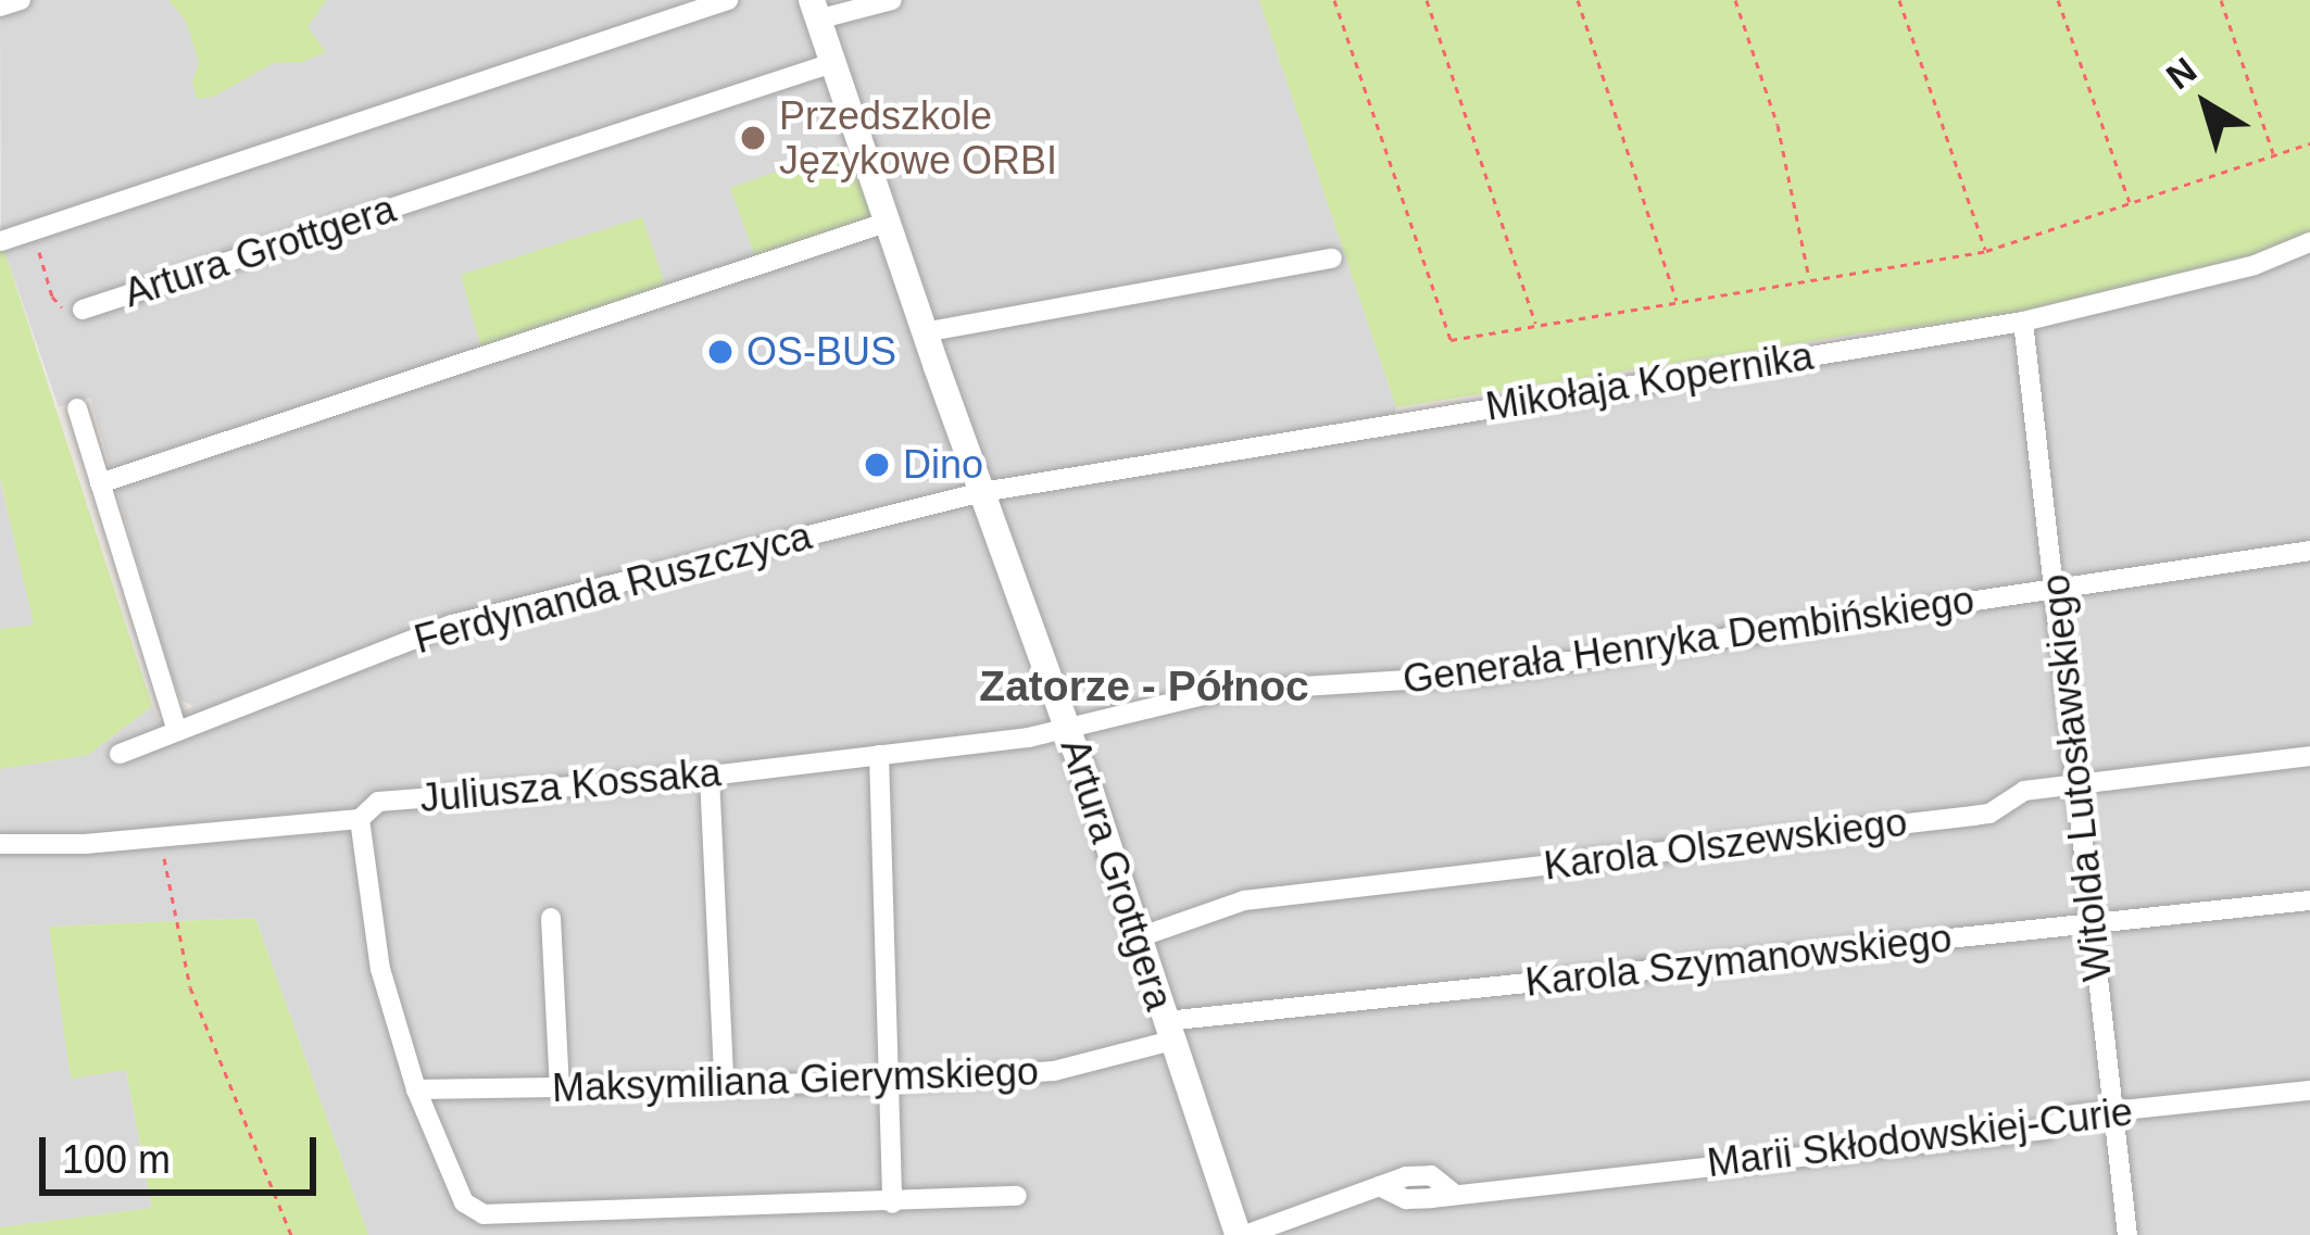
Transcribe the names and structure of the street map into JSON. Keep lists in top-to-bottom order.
{
  "streets": {
    "street": [
      "Artura Grottgera",
      "Mikołaja Kopernika",
      "Ferdynanda Ruszczyca",
      "Generała Henryka Dembińskiego",
      "Witolda Lutosławskiego",
      "Juliusza Kossaka",
      "Karola Olszewskiego",
      "Karola Szymanowskiego",
      "Maksymiliana Gierymskiego",
      "Marii Skłodowskiej-Curie"
    ]
  },
  "crossings": [
    ["Artura Grottgera", "Mikołaja Kopernika"],
    ["Artura Grottgera", "Ferdynanda Ruszczyca"],
    ["Artura Grottgera", "Generała Henryka Dembińskiego"],
    ["Artura Grottgera", "Juliusza Kossaka"],
    ["Artura Grottgera", "Karola Olszewskiego"],
    ["Artura Grottgera", "Karola Szymanowskiego"],
    ["Artura Grottgera", "Maksymiliana Gierymskiego"],
    ["Artura Grottgera", "Marii Skłodowskiej-Curie"],
    ["Mikołaja Kopernika", "Ferdynanda Ruszczyca"],
    ["Mikołaja Kopernika", "Witolda Lutosławskiego"],
    ["Generała Henryka Dembińskiego", "Witolda Lutosławskiego"],
    ["Generała Henryka Dembińskiego", "Juliusza Kossaka"],
    ["Witolda Lutosławskiego", "Karola Olszewskiego"],
    ["Witolda Lutosławskiego", "Karola Szymanowskiego"],
    ["Witolda Lutosławskiego", "Marii Skłodowskiej-Curie"],
    ["Karola Szymanowskiego", "Maksymiliana Gierymskiego"]
  ],
  "districts": ["Zatorze - Północ"],
  "places": ["Przedszkole Językowe ORBI", "OS-BUS", "Dino"],
  "scale_bar": "100 m",
  "north": "top left"
}
